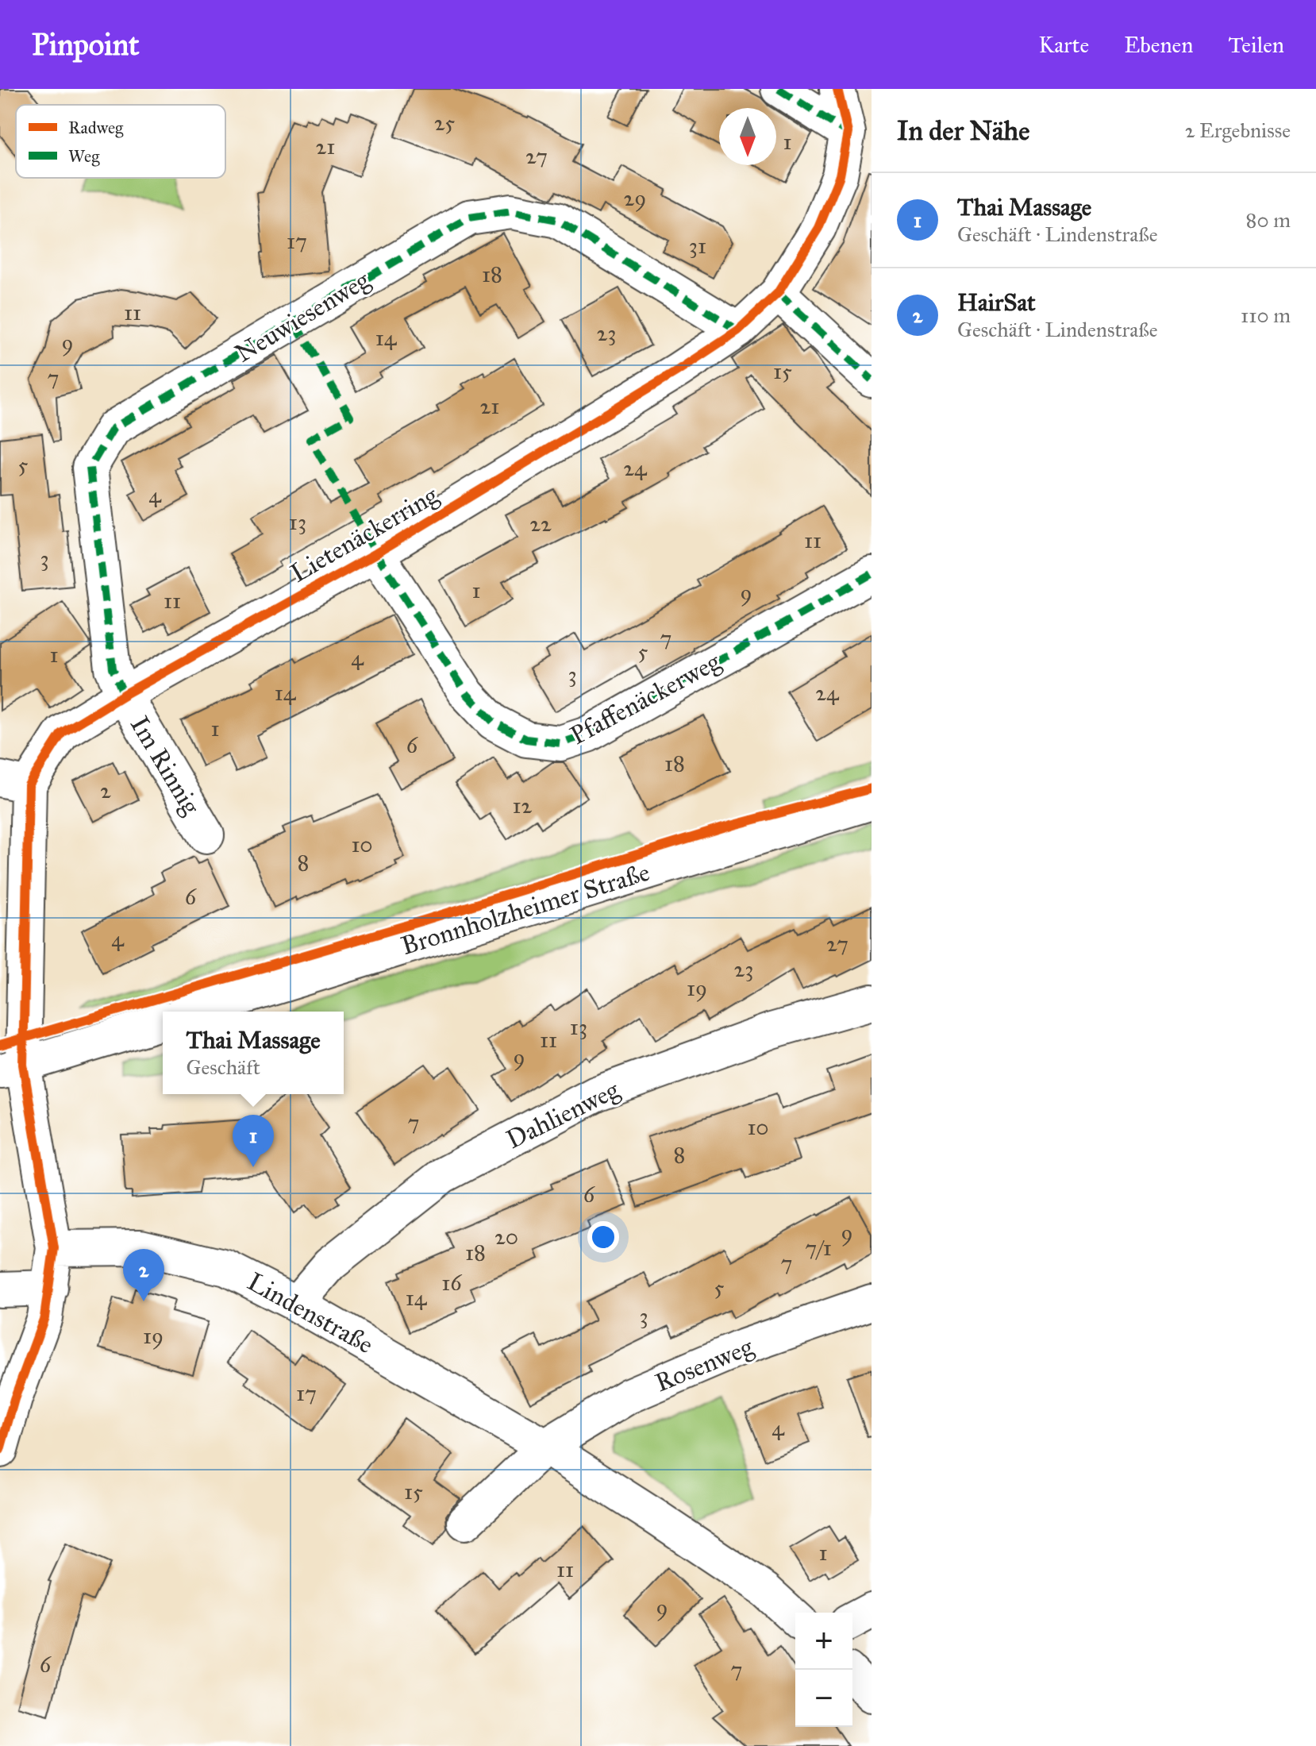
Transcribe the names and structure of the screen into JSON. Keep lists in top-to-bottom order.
{
  "streets": {
    "street": [
      "Neuwiesenweg",
      "Lietenäckerring",
      "Pfaffenäckerweg",
      "Im Rinnig",
      "Bronnholzheimer Straße",
      "Dahlienweg",
      "Lindenstraße",
      "Rosenweg"
    ]
  },
  "crossings": [
    ["Neuwiesenweg", "Lietenäckerring"],
    ["Neuwiesenweg", "Im Rinnig"],
    ["Lietenäckerring", "Pfaffenäckerweg"],
    ["Lietenäckerring", "Im Rinnig"],
    ["Lietenäckerring", "Lindenstraße"],
    ["Dahlienweg", "Lindenstraße"],
    ["Lindenstraße", "Rosenweg"]
  ],
  "house_numbers": [
    "25",
    "1",
    "21",
    "27",
    "29",
    "17",
    "31",
    "18",
    "11",
    "23",
    "14",
    "9",
    "15",
    "7",
    "21",
    "5",
    "24",
    "4",
    "13",
    "22",
    "11",
    "3",
    "1",
    "9",
    "11",
    "7",
    "5",
    "1",
    "4",
    "3",
    "14",
    "24",
    "1",
    "6",
    "18",
    "2",
    "12",
    "10",
    "8",
    "6",
    "4",
    "27",
    "23",
    "19",
    "13",
    "11",
    "9",
    "7",
    "10",
    "8",
    "6",
    "9",
    "20",
    "7/1",
    "18",
    "7",
    "16",
    "5",
    "14",
    "3",
    "19",
    "17",
    "4",
    "15",
    "1",
    "11",
    "9",
    "6",
    "7"
  ],
  "legend": ["Radweg", "Weg"],
  "north": "bottom",
  "page": {
    "header": "Pinpoint",
    "nav": ["Karte", "Ebenen", "Teilen"],
    "heading": ["In der Nähe", "2 Ergebnisse"],
    "list": [
      {
        "mark": "1",
        "name": "Thai Massage",
        "note": "Geschäft · Lindenstraße",
        "value": "80 m"
      },
      {
        "mark": "2",
        "name": "HairSat",
        "note": "Geschäft · Lindenstraße",
        "value": "110 m"
      }
    ],
    "popup": ["Thai Massage", "Geschäft"],
    "pins": ["1", "2"],
    "map_buttons": ["+", "−"]
  }
}
